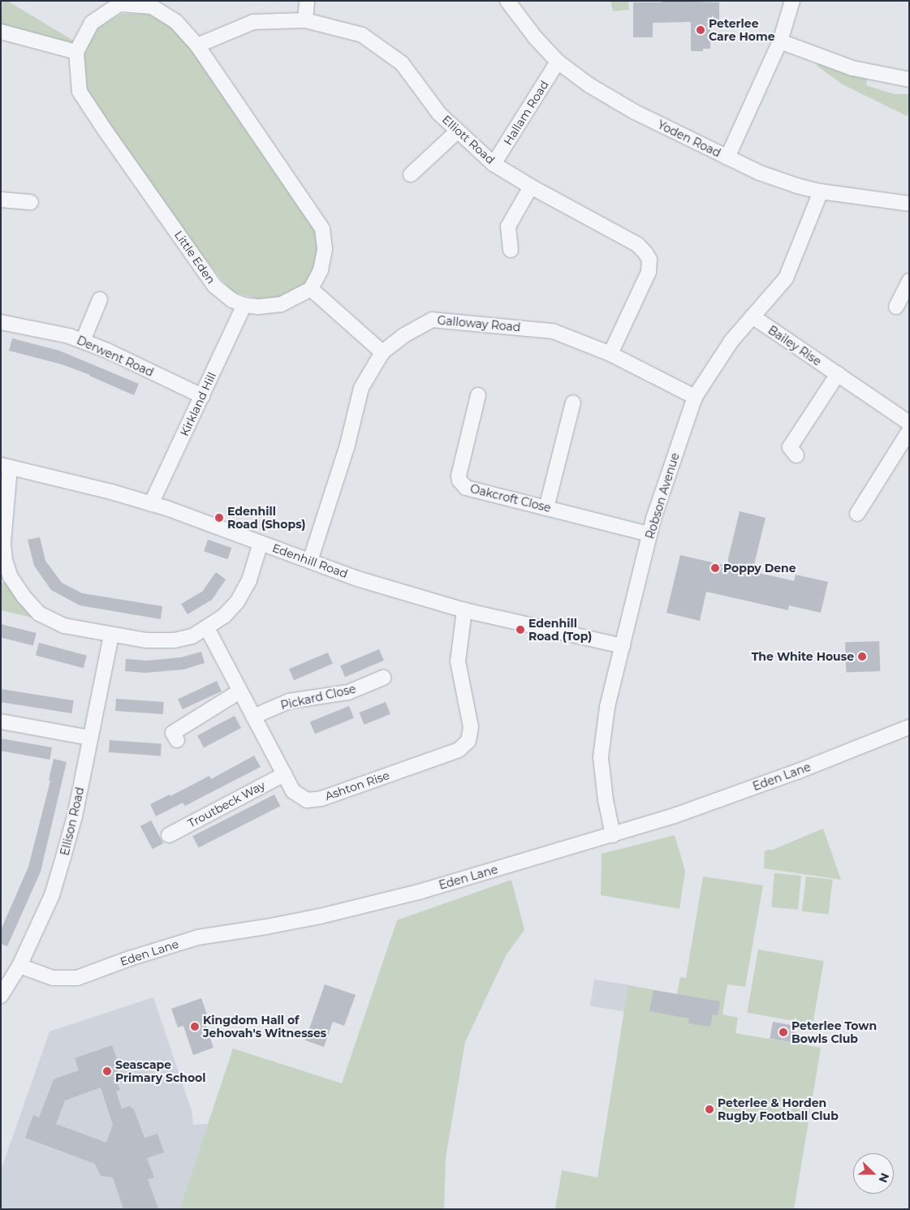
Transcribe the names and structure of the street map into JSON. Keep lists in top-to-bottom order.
{
  "streets": {
    "street": [
      "Hallam Road",
      "Yoden Road",
      "Elliott Road",
      "Little Eden",
      "Galloway Road",
      "Bailey Rise",
      "Derwent Road",
      "Kirkland Hill",
      "Robson Avenue",
      "Oakcroft Close",
      "Edenhill Road",
      "Pickard Close",
      "Eden Lane",
      "Ashton Rise",
      "Troutbeck Way",
      "Ellison Road"
    ]
  },
  "crossings": [
    ["Hallam Road", "Yoden Road"],
    ["Hallam Road", "Elliott Road"],
    ["Yoden Road", "Robson Avenue"],
    ["Elliott Road", "Galloway Road"],
    ["Little Eden", "Kirkland Hill"],
    ["Galloway Road", "Robson Avenue"],
    ["Galloway Road", "Edenhill Road"],
    ["Bailey Rise", "Robson Avenue"],
    ["Derwent Road", "Kirkland Hill"],
    ["Kirkland Hill", "Edenhill Road"],
    ["Robson Avenue", "Oakcroft Close"],
    ["Robson Avenue", "Edenhill Road"],
    ["Robson Avenue", "Eden Lane"],
    ["Edenhill Road", "Ashton Rise"],
    ["Pickard Close", "Ashton Rise"],
    ["Eden Lane", "Ellison Road"],
    ["Ashton Rise", "Troutbeck Way"]
  ],
  "places": [
    "Peterlee Care Home",
    "Edenhill Road (Shops)",
    "Poppy Dene",
    "Edenhill Road (Top)",
    "The White House",
    "Kingdom Hall of Jehovah's Witnesses",
    "Peterlee Town Bowls Club",
    "Seascape Primary School",
    "Peterlee & Horden Rugby Football Club"
  ],
  "north": "right"
}
